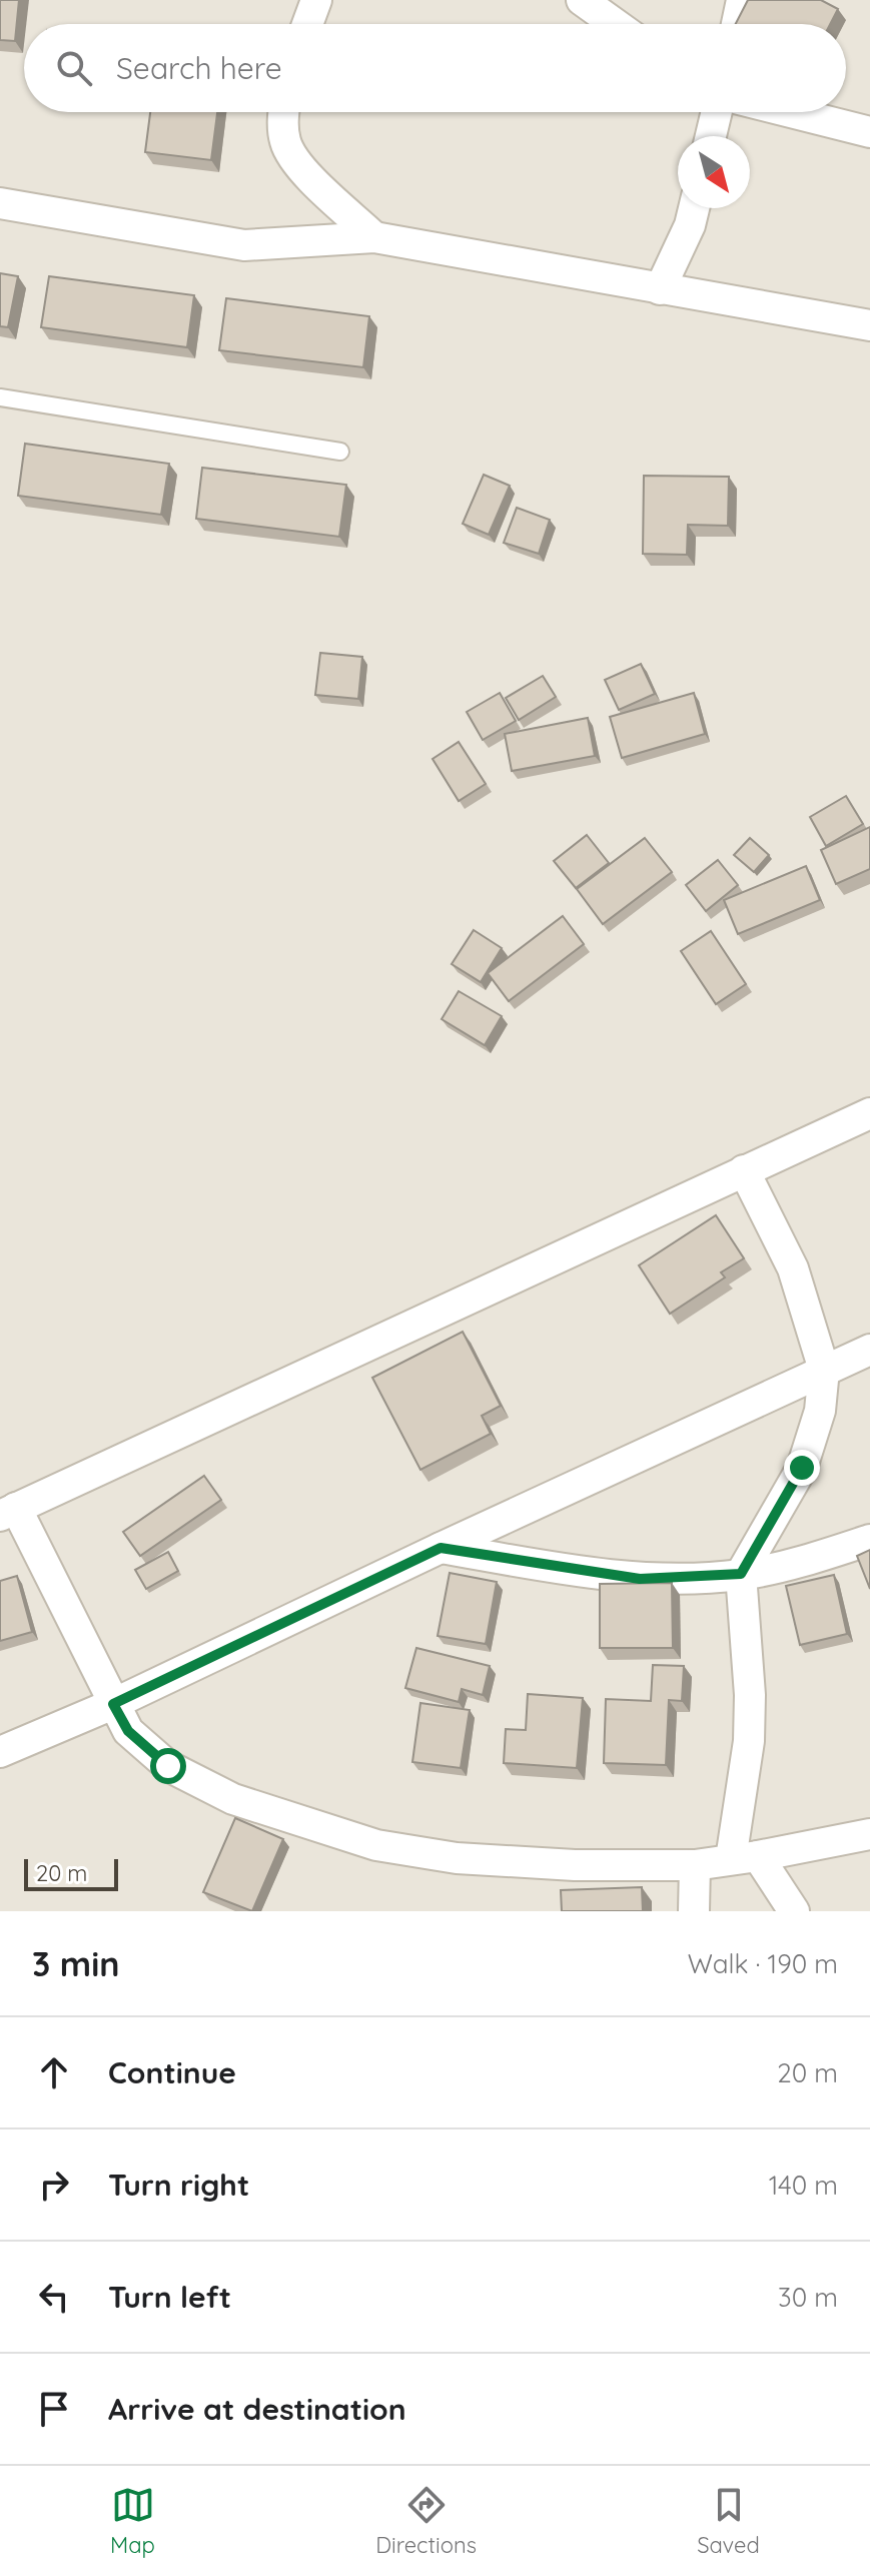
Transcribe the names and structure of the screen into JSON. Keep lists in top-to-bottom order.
{
  "scale_bar": "20 m",
  "north": "bottom right",
  "page": {
    "search": "Search here",
    "scale": "20 m",
    "heading": ["3 min", "Walk · 190 m"],
    "list": [
      ["Continue", "20 m"],
      ["Turn right", "140 m"],
      ["Turn left", "30 m"],
      "Arrive at destination"
    ],
    "nav": ["Map", "Directions", "Saved"]
  }
}
